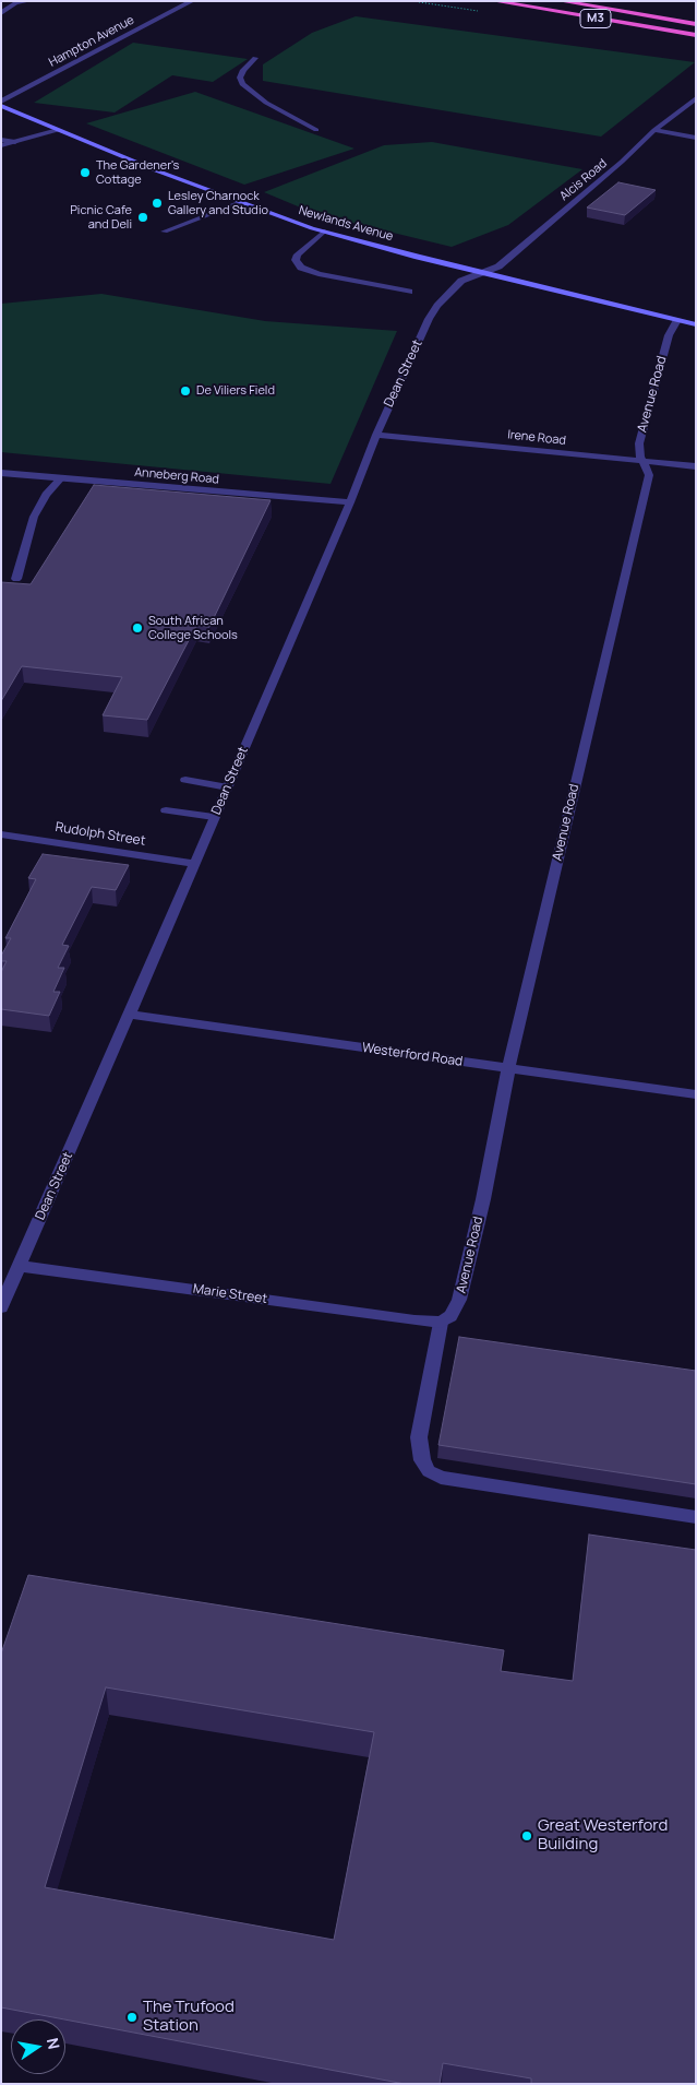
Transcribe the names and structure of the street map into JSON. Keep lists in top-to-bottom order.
{
  "streets": {
    "highway": ["M3"],
    "main road": ["Newlands Avenue"],
    "street": [
      "Hampton Avenue",
      "Alcis Road",
      "Dean Street",
      "Avenue Road",
      "Irene Road",
      "Anneberg Road",
      "Rudolph Street",
      "Westerford Road",
      "Marie Street"
    ]
  },
  "crossings": [
    ["Alcis Road", "Newlands Avenue"],
    ["Alcis Road", "Dean Street"],
    ["Newlands Avenue", "Dean Street"],
    ["Newlands Avenue", "Avenue Road"],
    ["Dean Street", "Irene Road"],
    ["Dean Street", "Anneberg Road"],
    ["Dean Street", "Rudolph Street"],
    ["Dean Street", "Westerford Road"],
    ["Dean Street", "Marie Street"],
    ["Avenue Road", "Irene Road"],
    ["Avenue Road", "Westerford Road"],
    ["Avenue Road", "Marie Street"]
  ],
  "places": [
    "The Gardener's Cottage",
    "Lesley Charnock Gallery and Studio",
    "Picnic Cafe and Deli",
    "De Viliers Field",
    "South African College Schools",
    "Great Westerford Building",
    "The Trufood Station"
  ],
  "north": "right"
}
